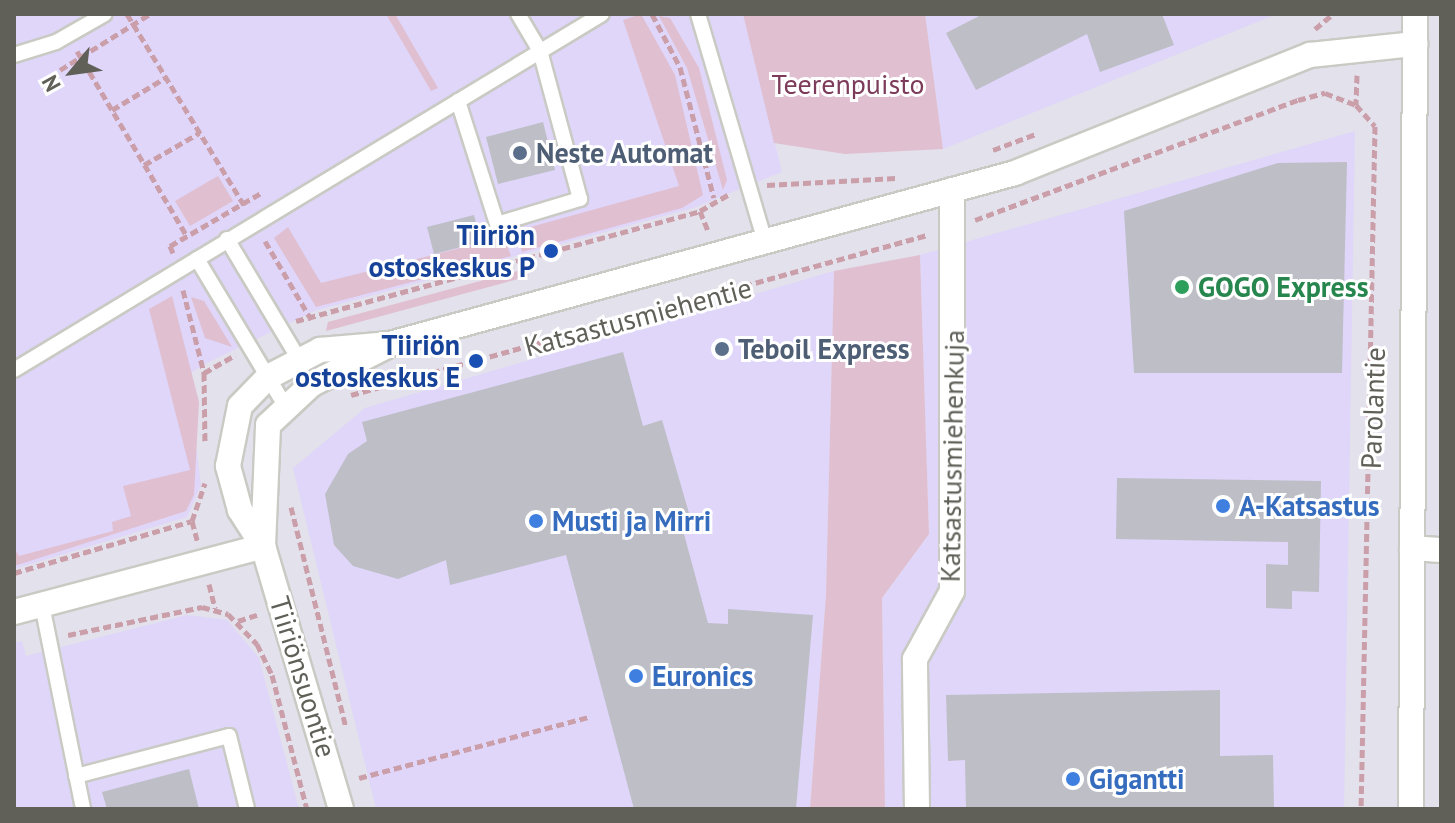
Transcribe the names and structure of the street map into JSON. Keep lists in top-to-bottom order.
{
  "streets": {
    "street": [
      "Katsastusmiehentie",
      "Parolantie",
      "Katsastusmiehenkuja",
      "Tiiriönsuontie"
    ]
  },
  "crossings": [
    ["Katsastusmiehentie", "Parolantie"],
    ["Katsastusmiehentie", "Katsastusmiehenkuja"],
    ["Katsastusmiehentie", "Tiiriönsuontie"]
  ],
  "parks": ["Teerenpuisto"],
  "places": [
    "Neste Automat",
    "Tiiriön ostoskeskus P",
    "GOGO Express",
    "Teboil Express",
    "Tiiriön ostoskeskus E",
    "A-Katsastus",
    "Musti ja Mirri",
    "Euronics",
    "Gigantti"
  ],
  "north": "bottom left"
}
